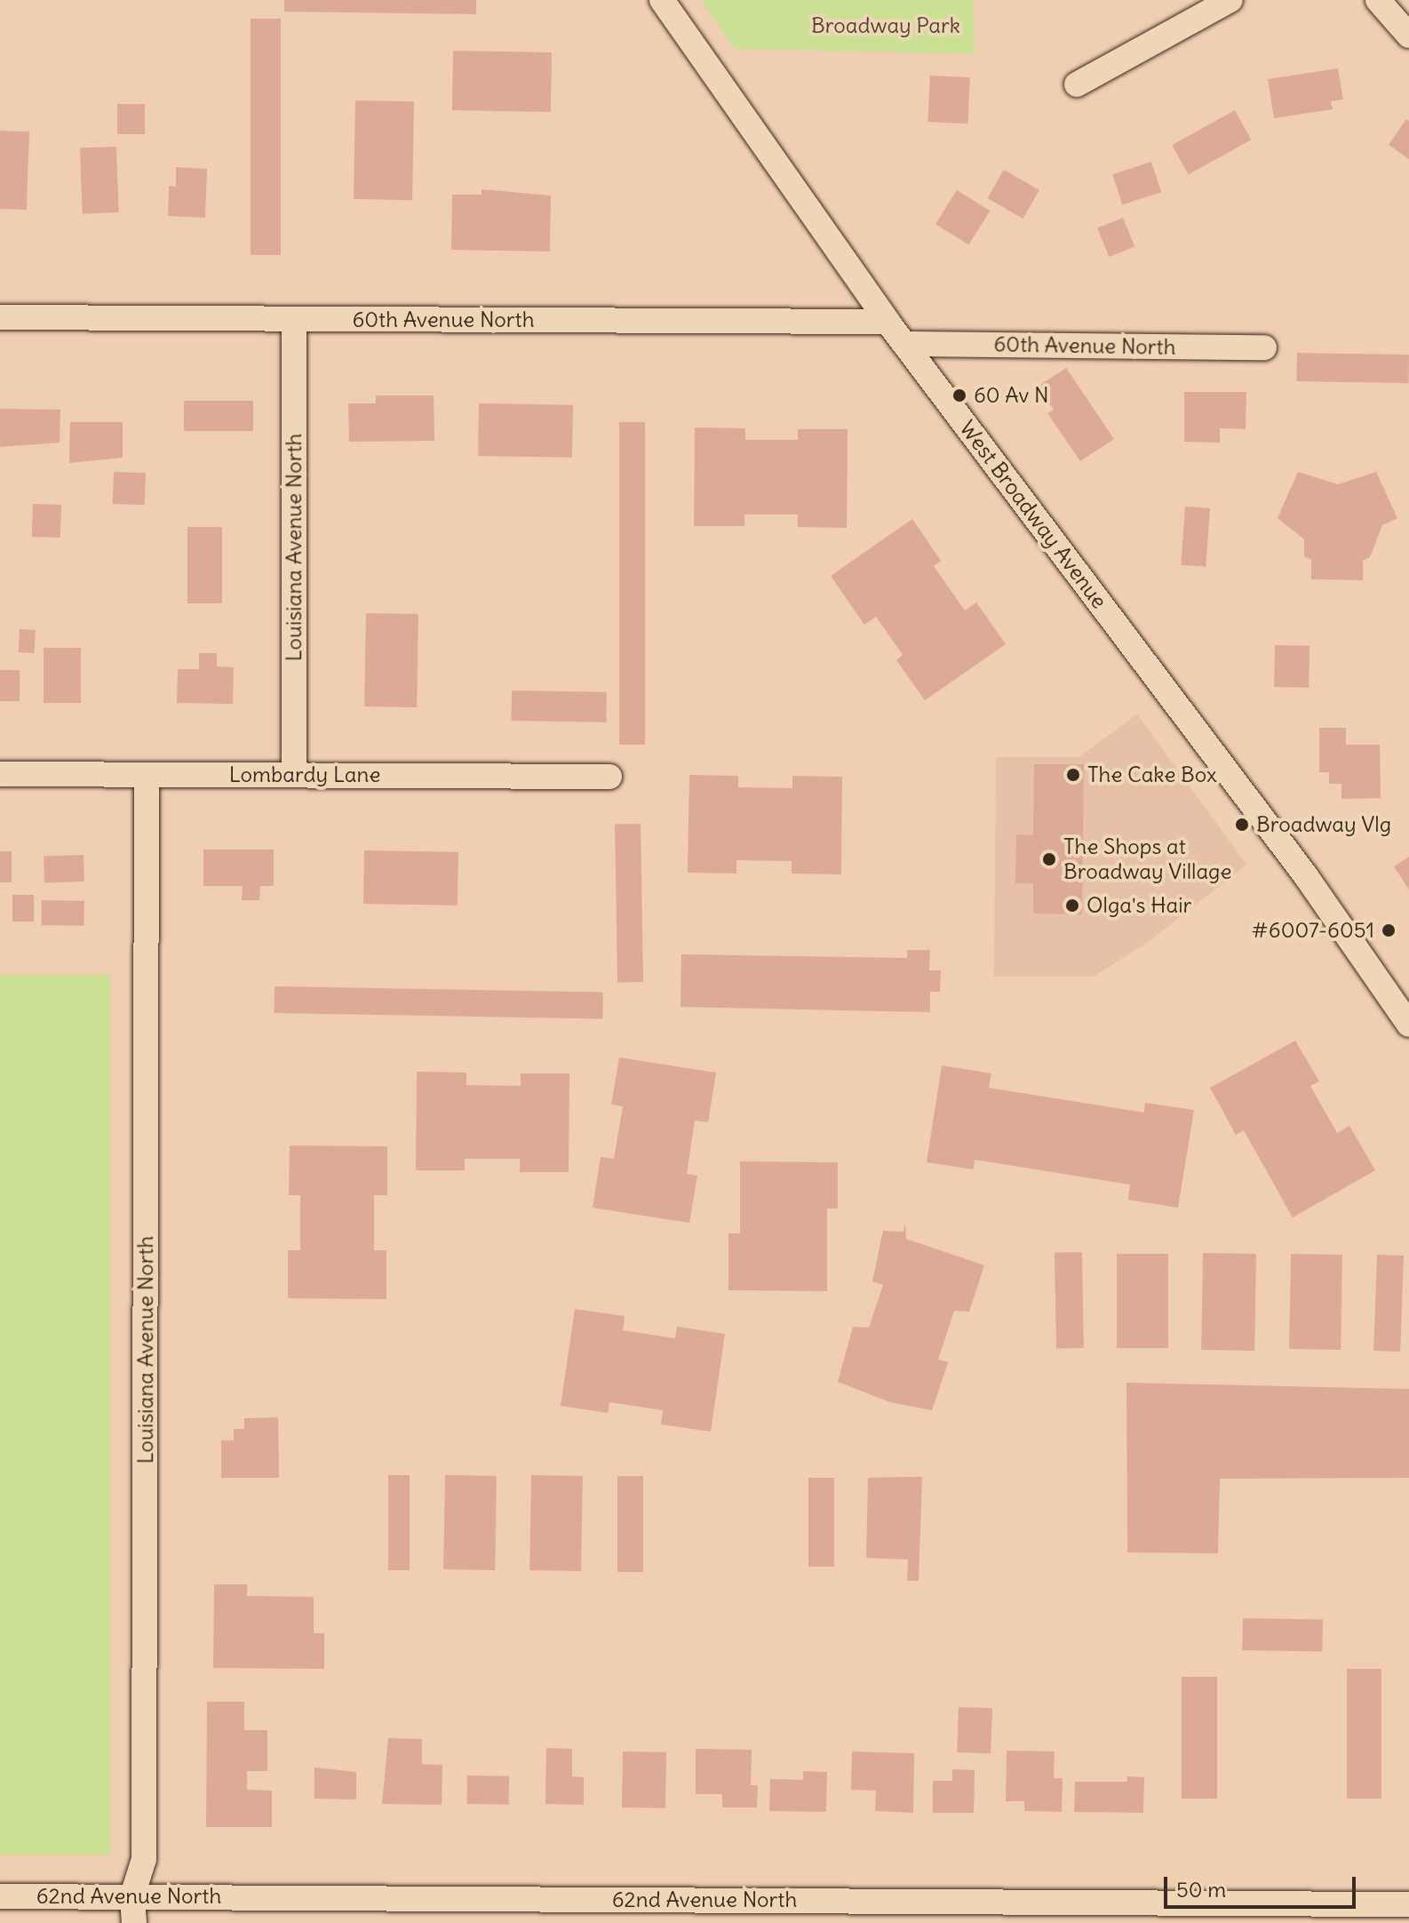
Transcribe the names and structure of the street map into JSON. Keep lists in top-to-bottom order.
{
  "streets": {
    "street": [
      "60th Avenue North",
      "West Broadway Avenue",
      "Louisiana Avenue North",
      "Lombardy Lane",
      "62nd Avenue North"
    ]
  },
  "crossings": [
    ["60th Avenue North", "West Broadway Avenue"],
    ["60th Avenue North", "Louisiana Avenue North"],
    ["Louisiana Avenue North", "Lombardy Lane"],
    ["Louisiana Avenue North", "62nd Avenue North"]
  ],
  "parks": ["Broadway Park"],
  "places": [
    "60 Av N",
    "The Cake Box",
    "Broadway Vlg",
    "The Shops at Broadway Village",
    "Olga's Hair",
    "#6007-6051"
  ],
  "scale_bar": "50 m"
}
